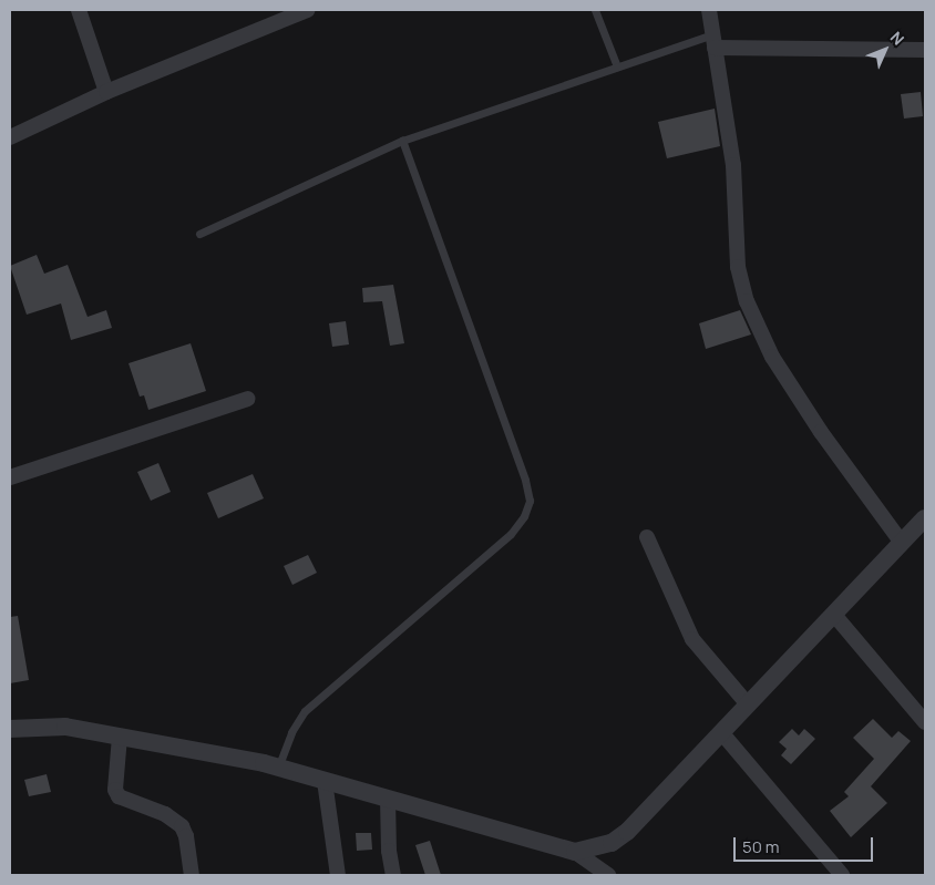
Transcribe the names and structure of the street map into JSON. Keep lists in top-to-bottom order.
{
  "scale_bar": "50 m",
  "north": "top right"
}
